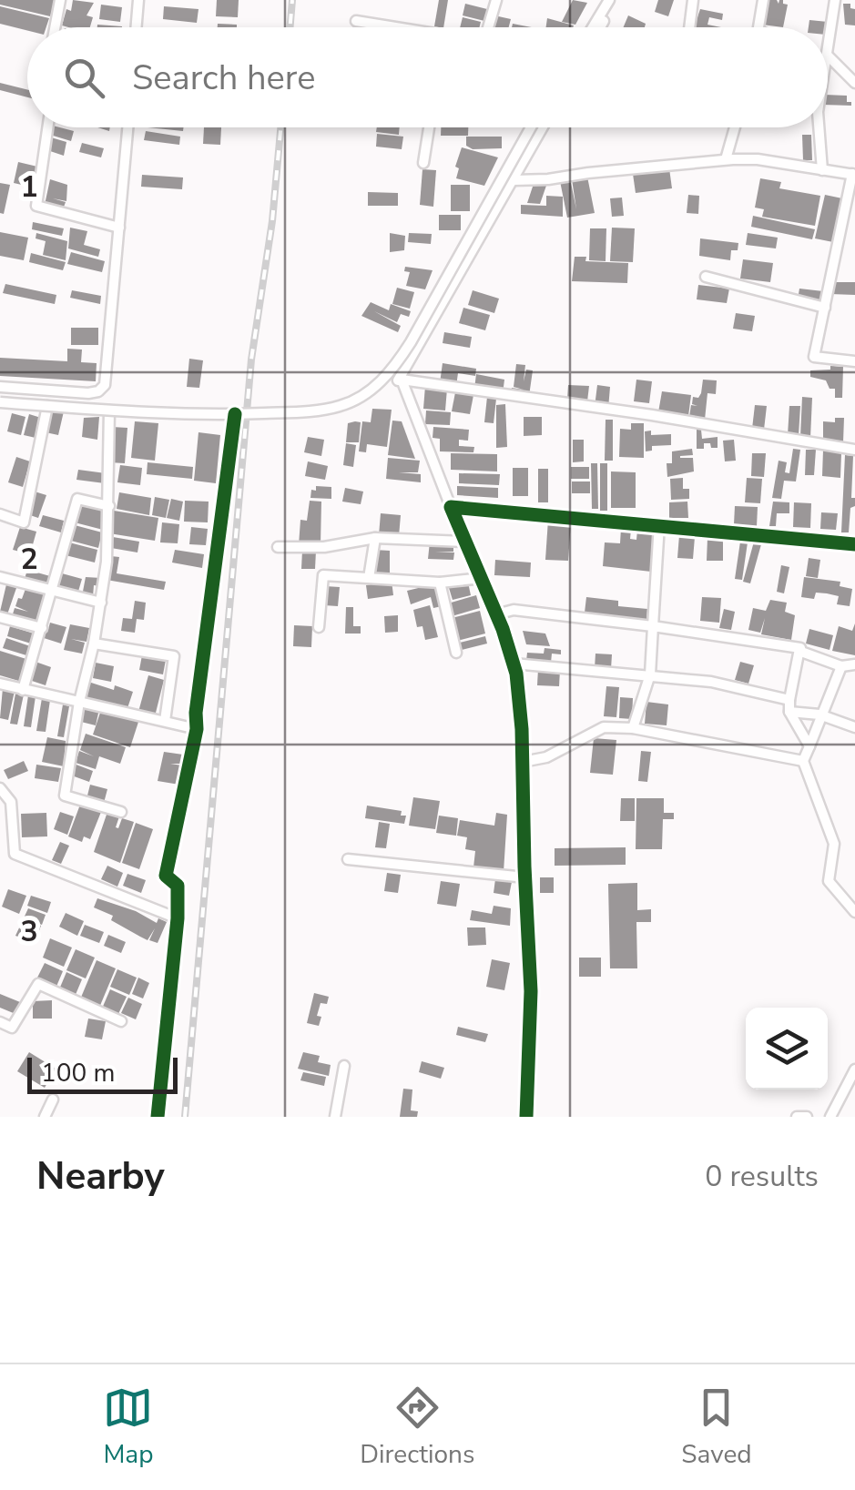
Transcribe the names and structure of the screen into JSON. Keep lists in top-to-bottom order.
{
  "scale_bar": "100 m",
  "page": {
    "search": "Search here",
    "scale": "100 m",
    "heading": ["Nearby", "0 results"],
    "nav": ["Map", "Directions", "Saved"]
  },
  "grid": {
    "rows": ["1", "2", "3"]
  }
}
